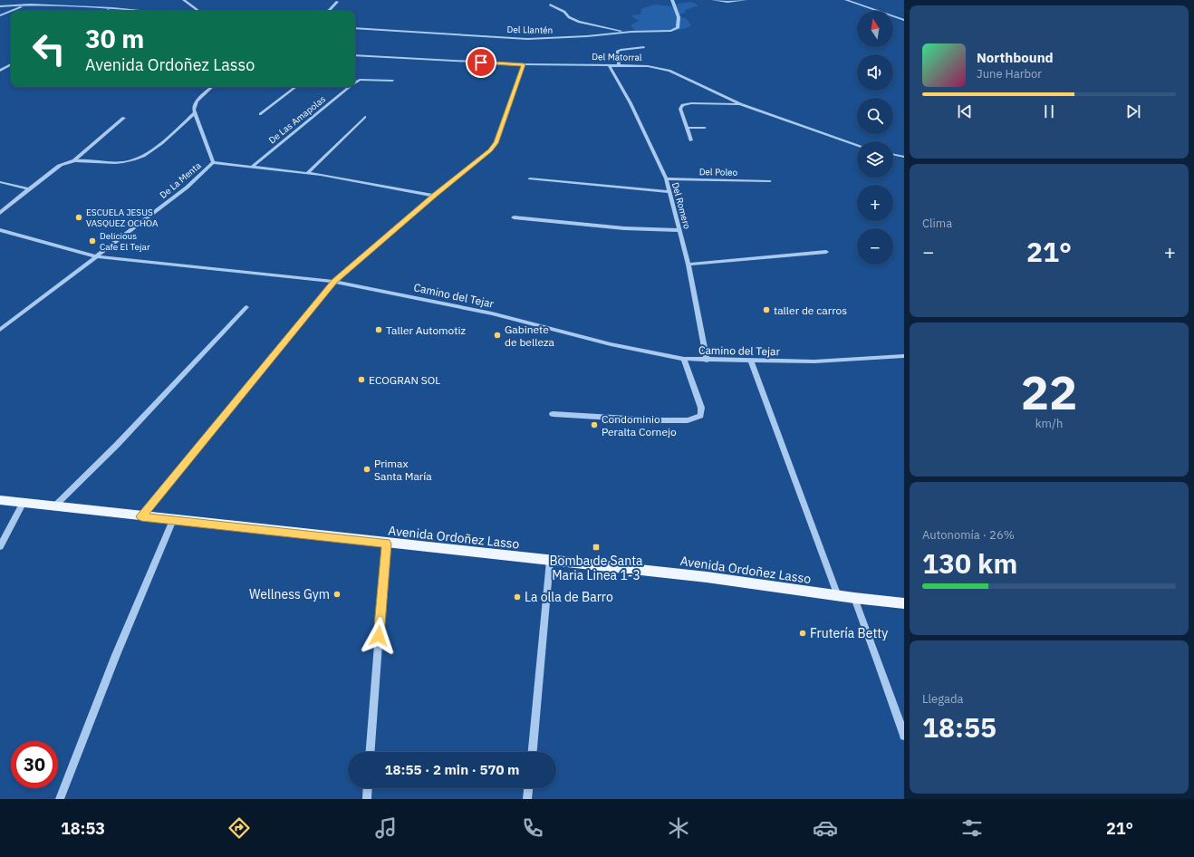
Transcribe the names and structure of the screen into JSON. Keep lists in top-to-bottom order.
{
  "streets": {
    "main road": ["Avenida Ordoñez Lasso"],
    "street": [
      "Del Llantén",
      "Del Matorral",
      "De Las Amapolas",
      "Del Poleo",
      "De La Menta",
      "Del Romero",
      "Camino del Tejar"
    ]
  },
  "crossings": [
    ["Del Matorral", "Del Romero"],
    ["Del Poleo", "Del Romero"],
    ["De La Menta", "Camino del Tejar"],
    ["Del Romero", "Camino del Tejar"]
  ],
  "places": {
    "other": [
      "ESCUELA JESUS VASQUEZ OCHOA",
      "Delicious Cafe El Tejar",
      "taller de carros",
      "Taller Automotiz",
      "Gabinete de belleza",
      "ECOGRAN SOL",
      "Condominio Peralta Cornejo",
      "Primax Santa María",
      "Wellness Gym",
      "La olla de Barro",
      "Frutería Betty"
    ],
    "transit": ["Bomba de Santa Maria Linea 1-3"]
  },
  "north": "top",
  "page": {
    "map_buttons": ["+", "−"],
    "turn": ["30 m", "Avenida Ordoñez Lasso"],
    "song": ["Northbound", "June Harbor"],
    "tile": [
      "Clima",
      ["22", "km/h"],
      ["Autonomía · 26%", "130 km"],
      ["Llegada", "18:55"]
    ],
    "heat": ["−", "21°", "+"],
    "limit": "30",
    "trip": "18:55 · 2 min · 570 m",
    "tabs": ["18:53", "21°"]
  }
}
